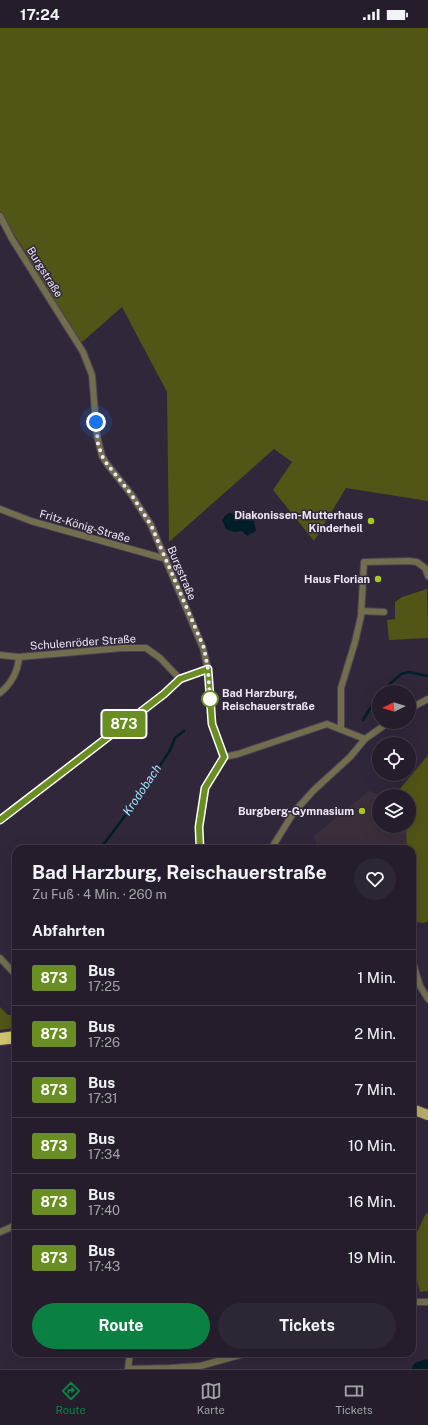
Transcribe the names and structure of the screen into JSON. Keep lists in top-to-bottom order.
{
  "streets": {
    "street": ["Burgstraße", "Fritz-König-Straße", "Schulenröder Straße"]
  },
  "crossings": [
    ["Burgstraße", "Fritz-König-Straße"]
  ],
  "water": ["Krodobach"],
  "places": [
    "Diakonissen-Mutterhaus Kinderheil",
    "Haus Florian",
    "Bad Harzburg, Reischauerstraße",
    "Burgberg-Gymnasium"
  ],
  "lines": ["bus line 873"],
  "north": "left",
  "page": {
    "status": "17:24",
    "on_map": "873",
    "heading": [
      ["Bad Harzburg, Reischauerstraße", "Zu Fuß · 4 Min. · 260 m"],
      "Abfahrten"
    ],
    "list": [
      {
        "mark": "873",
        "name": "Bus",
        "note": "17:25",
        "value": "1 Min."
      },
      {
        "mark": "873",
        "name": "Bus",
        "note": "17:26",
        "value": "2 Min."
      },
      {
        "mark": "873",
        "name": "Bus",
        "note": "17:31",
        "value": "7 Min."
      },
      {
        "mark": "873",
        "name": "Bus",
        "note": "17:34",
        "value": "10 Min."
      },
      {
        "mark": "873",
        "name": "Bus",
        "note": "17:40",
        "value": "16 Min."
      },
      {
        "mark": "873",
        "name": "Bus",
        "note": "17:43",
        "value": "19 Min."
      }
    ],
    "buttons": ["Route", "Tickets"],
    "tabs": ["Route", "Karte", "Tickets"]
  }
}
